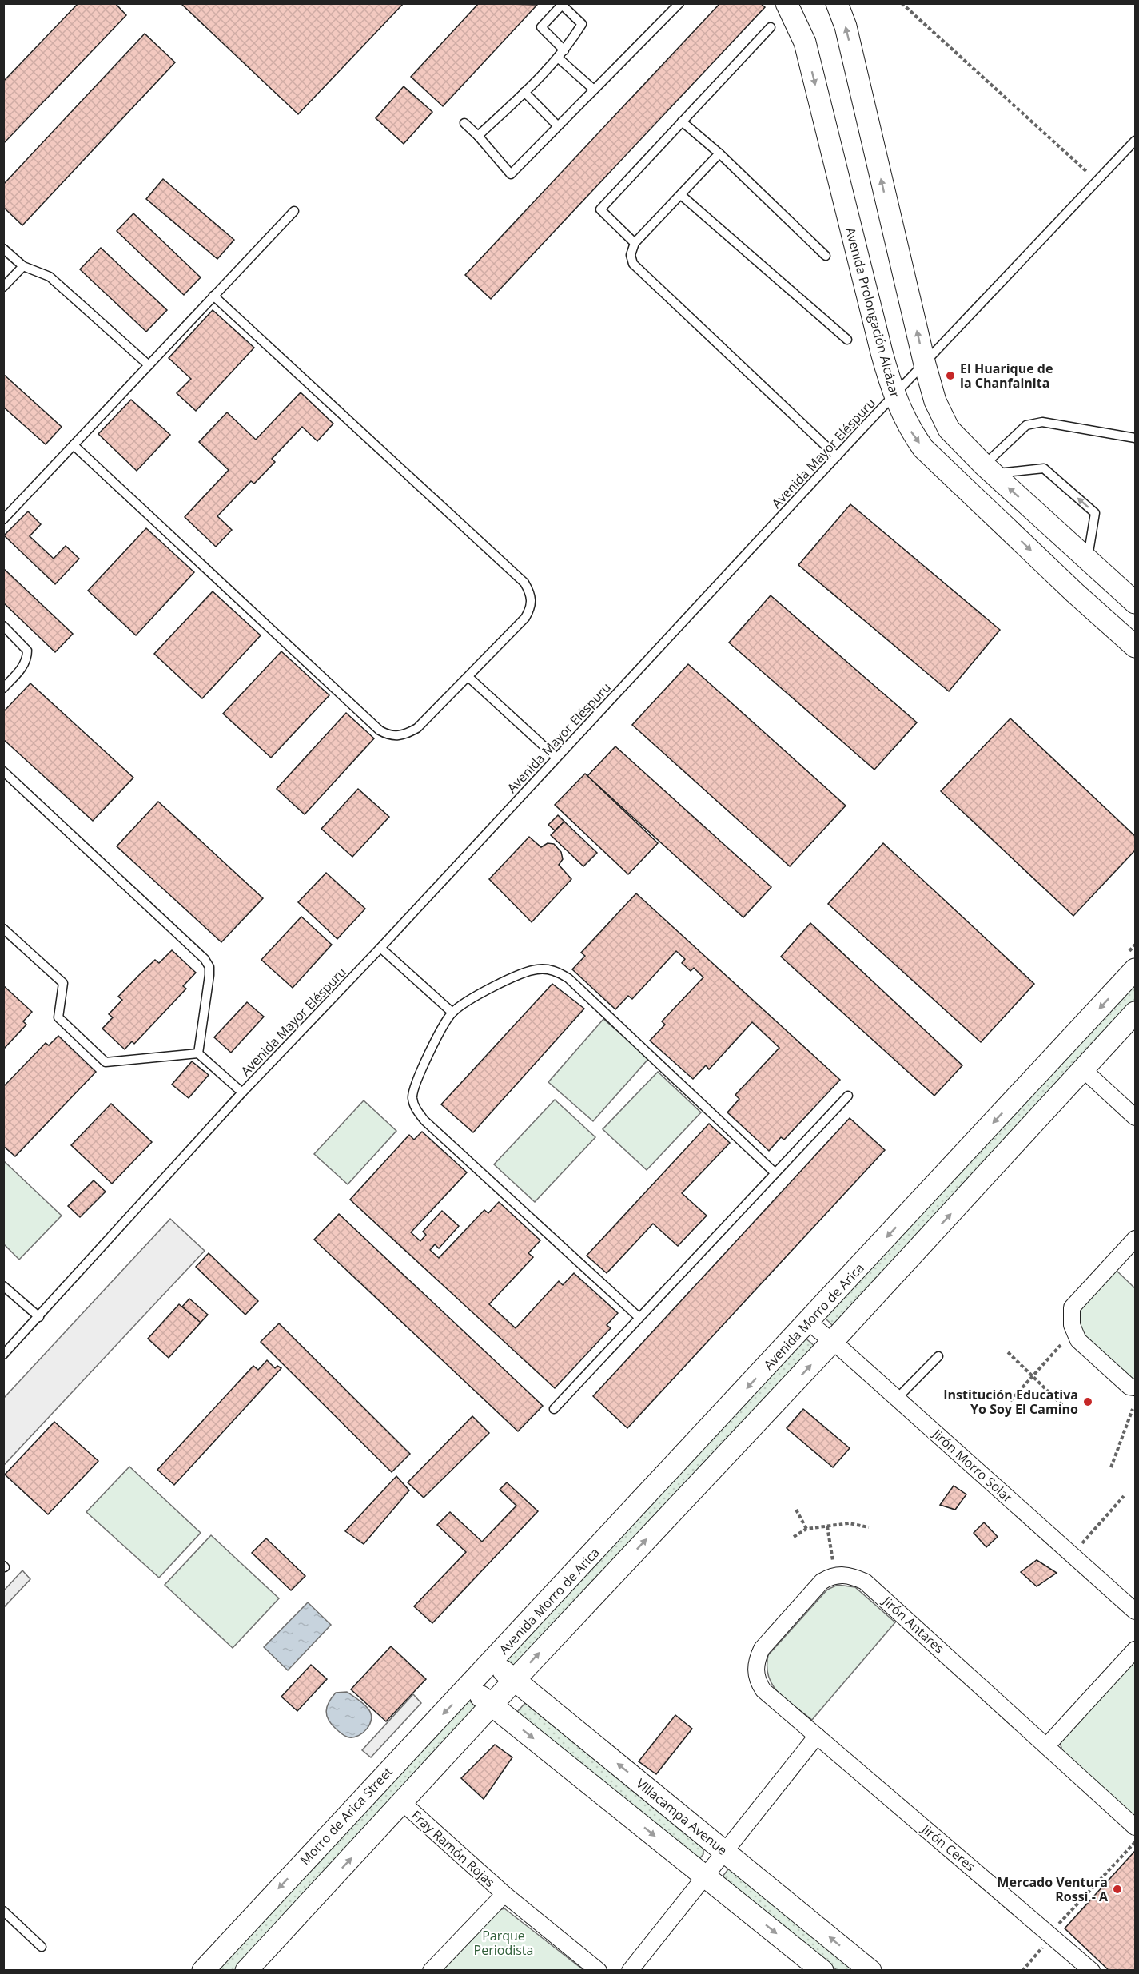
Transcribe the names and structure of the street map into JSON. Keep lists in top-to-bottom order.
{
  "streets": {
    "main road": [
      "Avenida Prolongación Alcázar",
      "Avenida Morro de Arica",
      "Morro de Arica Street",
      "Villacampa Avenue"
    ],
    "street": [
      "Jirón Morro Solar",
      "Jirón Antares",
      "Jirón Ceres",
      "Fray Ramón Rojas"
    ],
    "lane": ["Avenida Mayor Eléspuru"]
  },
  "crossings": [
    ["Avenida Prolongación Alcázar", "Avenida Mayor Eléspuru"],
    ["Avenida Morro de Arica", "Jirón Morro Solar"],
    ["Avenida Morro de Arica", "Morro de Arica Street"],
    ["Avenida Morro de Arica", "Villacampa Avenue"],
    ["Morro de Arica Street", "Villacampa Avenue"]
  ],
  "parks": ["Parque Periodista"],
  "places": ["El Huarique de la Chanfainita", "Institución Educativa Yo Soy El Camino", "Mercado Ventura Rossi - A"]
}
